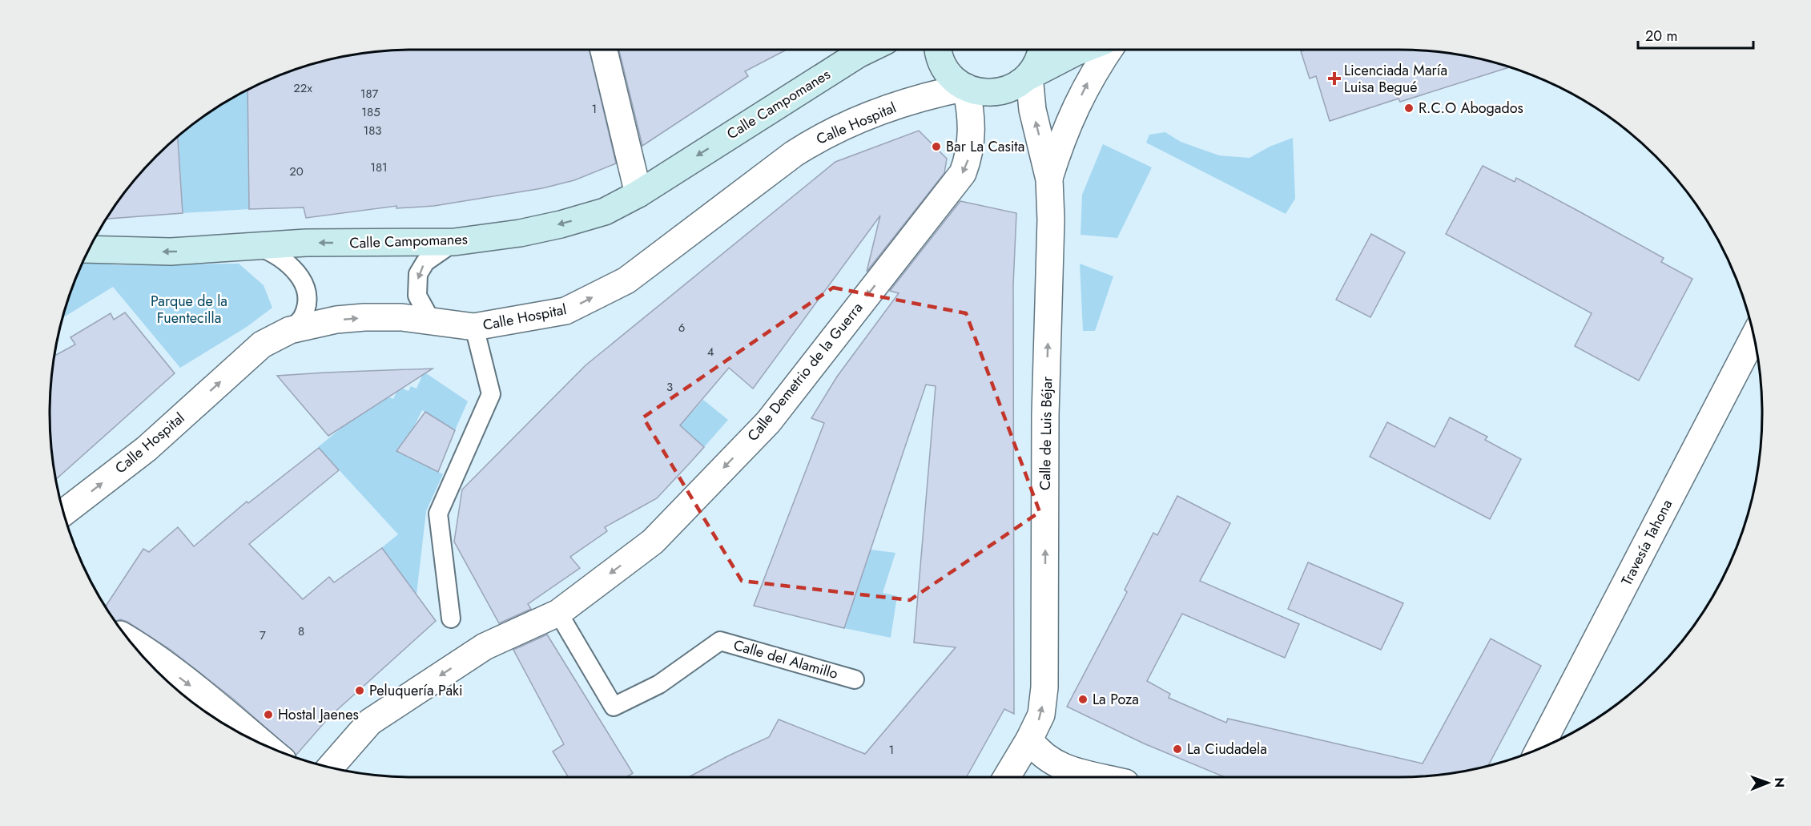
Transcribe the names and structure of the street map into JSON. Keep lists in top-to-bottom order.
{
  "streets": {
    "main road": ["Calle Campomanes"],
    "street": [
      "Calle Hospital",
      "Calle Demetrio de la Guerra",
      "Calle de Luis Béjar",
      "Travesía Tahona"
    ],
    "lane": ["Calle del Alamillo"]
  },
  "crossings": [
    ["Calle Hospital", "Calle Demetrio de la Guerra"],
    ["Calle Demetrio de la Guerra", "Calle del Alamillo"]
  ],
  "one_way": [
    "Calle Campomanes",
    "Calle Hospital",
    "Calle Demetrio de la Guerra",
    "Calle de Luis Béjar"
  ],
  "parks": ["Parque de la Fuentecilla"],
  "places": {
    "health": ["Licenciada María Luisa Begué"],
    "other": [
      "R.C.O Abogados",
      "Bar La Casita",
      "Peluquería Paki",
      "La Poza",
      "Hostal Jaenes",
      "La Ciudadela"
    ]
  },
  "house_numbers": [
    "22x",
    "187",
    "1",
    "185",
    "183",
    "181",
    "20",
    "6",
    "4",
    "3",
    "8",
    "7",
    "1"
  ],
  "scale_bar": "20 m",
  "north": "right"
}
